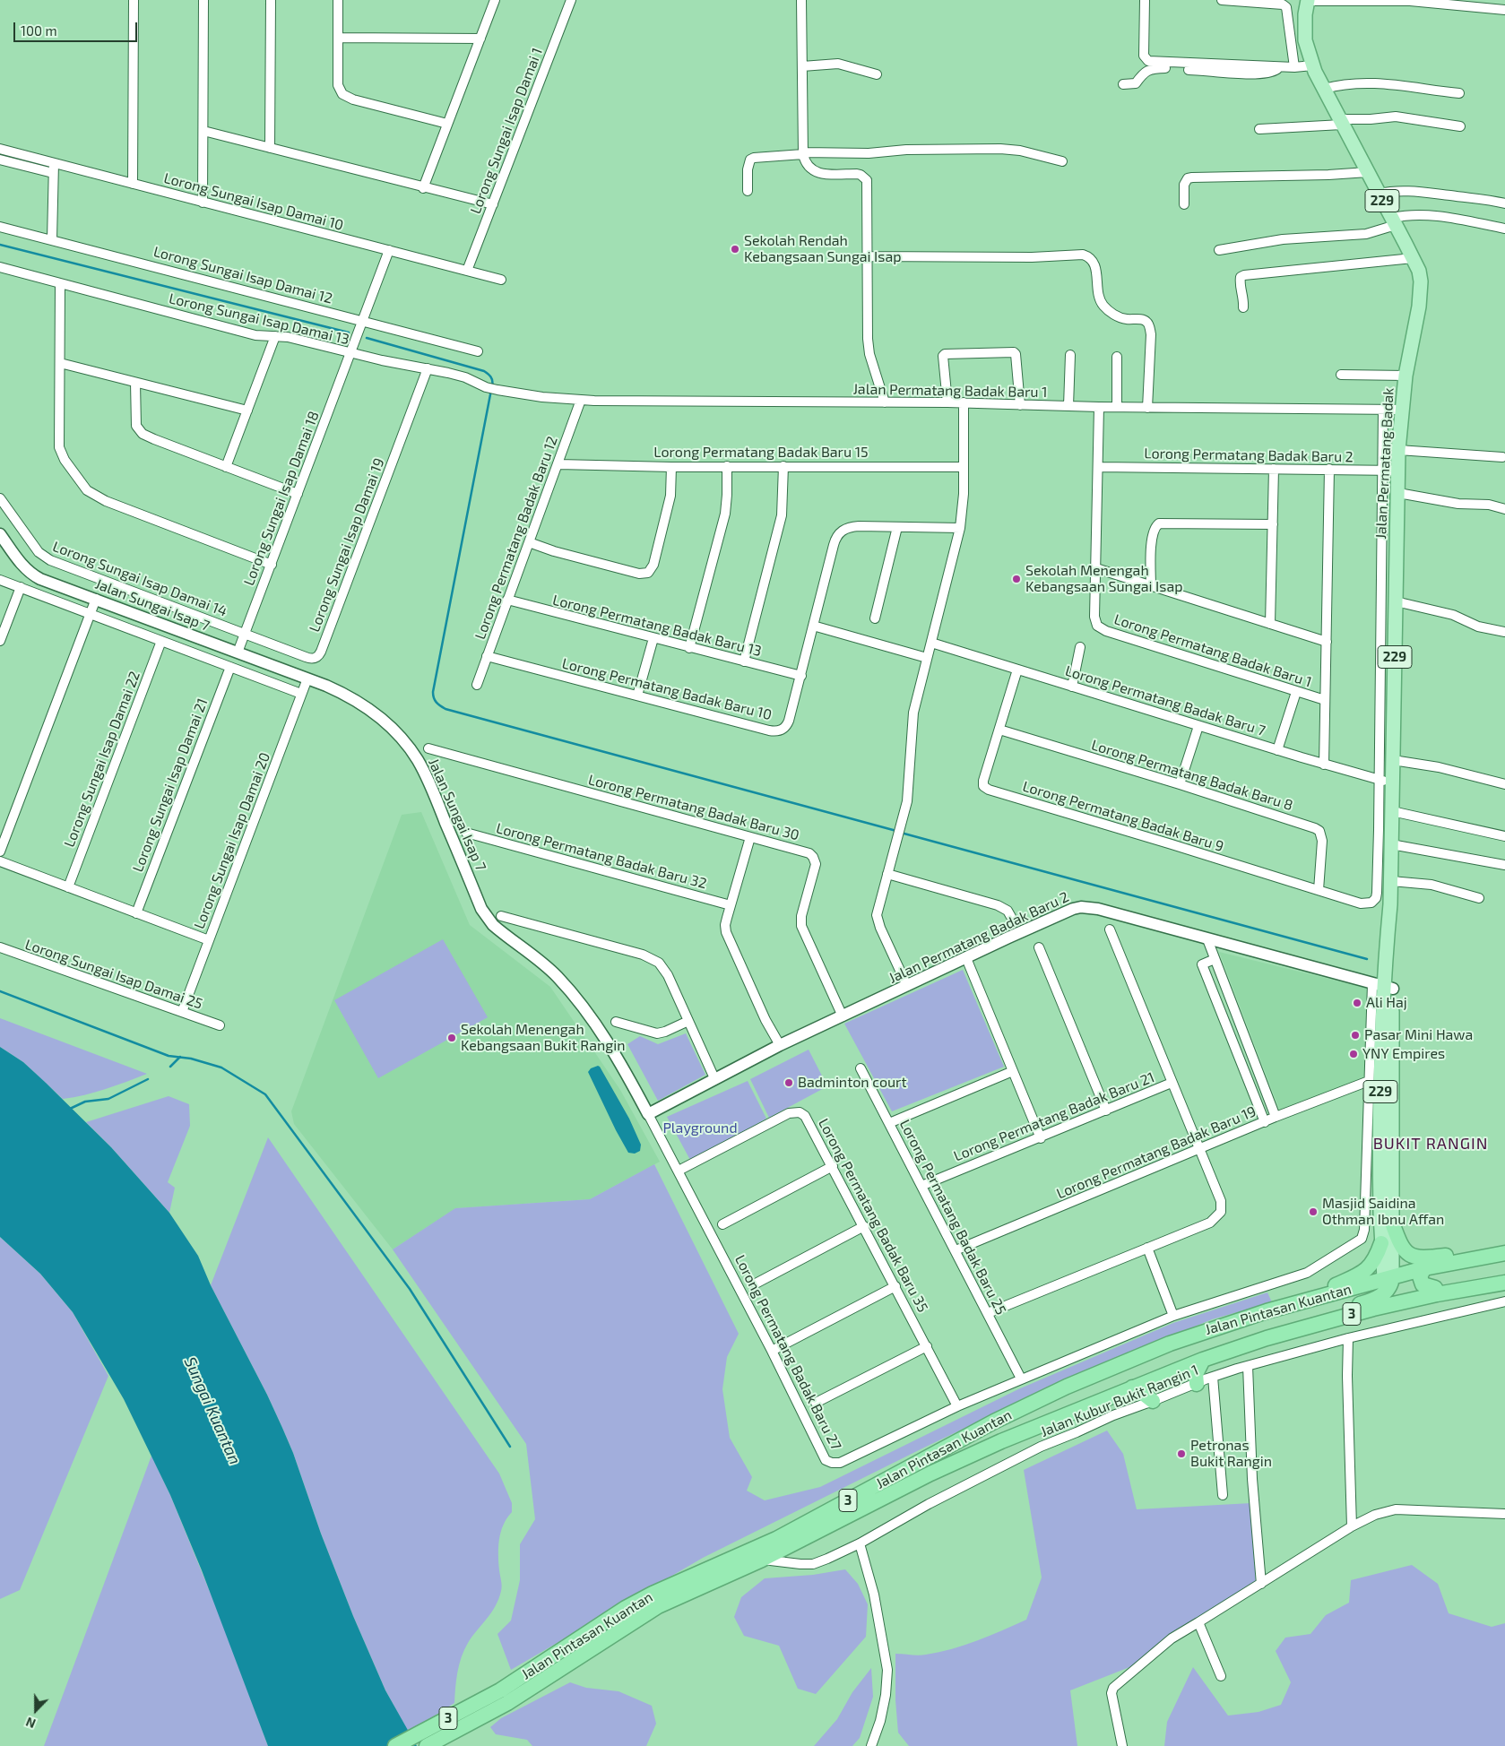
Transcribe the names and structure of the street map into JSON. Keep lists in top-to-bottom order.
{
  "streets": {
    "highway": ["Jalan Pintasan Kuantan", "3"],
    "main road": ["229", "Jalan Permatang Badak"],
    "street": [
      "Lorong Sungai Isap Damai 1",
      "Lorong Sungai Isap Damai 10",
      "Lorong Sungai Isap Damai 12",
      "Lorong Sungai Isap Damai 13",
      "Jalan Permatang Badak Baru 1",
      "Lorong Permatang Badak Baru 15",
      "Lorong Permatang Badak Baru 2",
      "Lorong Sungai Isap Damai 18",
      "Lorong Permatang Badak Baru 12",
      "Lorong Sungai Isap Damai 19",
      "Lorong Sungai Isap Damai 14",
      "Jalan Sungai Isap 7",
      "Lorong Permatang Badak Baru 13",
      "Lorong Permatang Badak Baru 1",
      "Lorong Permatang Badak Baru 10",
      "Lorong Permatang Badak Baru 7",
      "Lorong Sungai Isap Damai 22",
      "Lorong Permatang Badak Baru 8",
      "Lorong Sungai Isap Damai 21",
      "Lorong Permatang Badak Baru 30",
      "Lorong Permatang Badak Baru 9",
      "Lorong Sungai Isap Damai 20",
      "Lorong Permatang Badak Baru 32",
      "Jalan Permatang Badak Baru 2",
      "Lorong Sungai Isap Damai 25",
      "Lorong Permatang Badak Baru 21",
      "Lorong Permatang Badak Baru 19",
      "Lorong Permatang Badak Baru 35",
      "Lorong Permatang Badak Baru 25",
      "Lorong Permatang Badak Baru 27",
      "Jalan Kubur Bukit Rangin 1"
    ]
  },
  "crossings": [
    ["Lorong Sungai Isap Damai 1", "Lorong Sungai Isap Damai 10"],
    ["Lorong Sungai Isap Damai 10", "Lorong Sungai Isap Damai 18"],
    ["Lorong Sungai Isap Damai 12", "Lorong Sungai Isap Damai 18"],
    ["Lorong Sungai Isap Damai 13", "Jalan Permatang Badak Baru 1"],
    ["Lorong Sungai Isap Damai 13", "Lorong Sungai Isap Damai 18"],
    ["Lorong Sungai Isap Damai 13", "Lorong Sungai Isap Damai 19"],
    ["Jalan Permatang Badak Baru 1", "Jalan Permatang Badak"],
    ["Jalan Permatang Badak Baru 1", "Lorong Permatang Badak Baru 12"],
    ["Jalan Permatang Badak Baru 1", "Lorong Permatang Badak Baru 1"],
    ["Lorong Permatang Badak Baru 15", "Lorong Permatang Badak Baru 12"],
    ["Lorong Permatang Badak Baru 2", "Jalan Permatang Badak"],
    ["Lorong Permatang Badak Baru 2", "Lorong Permatang Badak Baru 1"],
    ["Jalan Permatang Badak", "Lorong Permatang Badak Baru 7"],
    ["Jalan Permatang Badak", "Jalan Permatang Badak Baru 2"],
    ["Jalan Permatang Badak", "Jalan Pintasan Kuantan"],
    ["Jalan Permatang Badak", "Lorong Permatang Badak Baru 27"],
    ["Lorong Sungai Isap Damai 18", "Lorong Sungai Isap Damai 19"],
    ["Lorong Sungai Isap Damai 18", "Lorong Sungai Isap Damai 14"],
    ["Lorong Sungai Isap Damai 18", "Jalan Sungai Isap 7"],
    ["Lorong Permatang Badak Baru 12", "Lorong Permatang Badak Baru 13"],
    ["Lorong Permatang Badak Baru 12", "Lorong Permatang Badak Baru 10"],
    ["Lorong Sungai Isap Damai 19", "Lorong Sungai Isap Damai 14"],
    ["Jalan Sungai Isap 7", "Lorong Sungai Isap Damai 20"],
    ["Jalan Sungai Isap 7", "Jalan Permatang Badak Baru 2"],
    ["Jalan Sungai Isap 7", "Lorong Permatang Badak Baru 27"],
    ["Lorong Permatang Badak Baru 13", "Lorong Permatang Badak Baru 10"],
    ["Lorong Permatang Badak Baru 7", "Lorong Permatang Badak Baru 9"],
    ["Lorong Permatang Badak Baru 8", "Lorong Permatang Badak Baru 9"],
    ["Lorong Permatang Badak Baru 30", "Jalan Permatang Badak Baru 2"],
    ["Lorong Sungai Isap Damai 20", "Lorong Sungai Isap Damai 25"],
    ["Jalan Permatang Badak Baru 2", "Lorong Permatang Badak Baru 27"],
    ["Lorong Permatang Badak Baru 21", "Lorong Permatang Badak Baru 25"],
    ["Lorong Permatang Badak Baru 19", "Lorong Permatang Badak Baru 25"],
    ["Lorong Permatang Badak Baru 19", "Lorong Permatang Badak Baru 27"],
    ["Lorong Permatang Badak Baru 35", "Lorong Permatang Badak Baru 27"],
    ["Lorong Permatang Badak Baru 25", "Lorong Permatang Badak Baru 27"],
    ["Jalan Pintasan Kuantan", "Jalan Kubur Bukit Rangin 1"]
  ],
  "districts": ["BUKIT RANGIN"],
  "water": ["Sungai Kuantan"],
  "parks": ["Playground"],
  "places": [
    "Sekolah Rendah Kebangsaan Sungai Isap",
    "Sekolah Menengah Kebangsaan Sungai Isap",
    "Ali Haj",
    "Pasar Mini Hawa",
    "Sekolah Menengah Kebangsaan Bukit Rangin",
    "YNY Empires",
    "Badminton court",
    "Masjid Saidina Othman Ibnu Affan",
    "Petronas Bukit Rangin"
  ],
  "scale_bar": "100 m",
  "north": "bottom"
}
